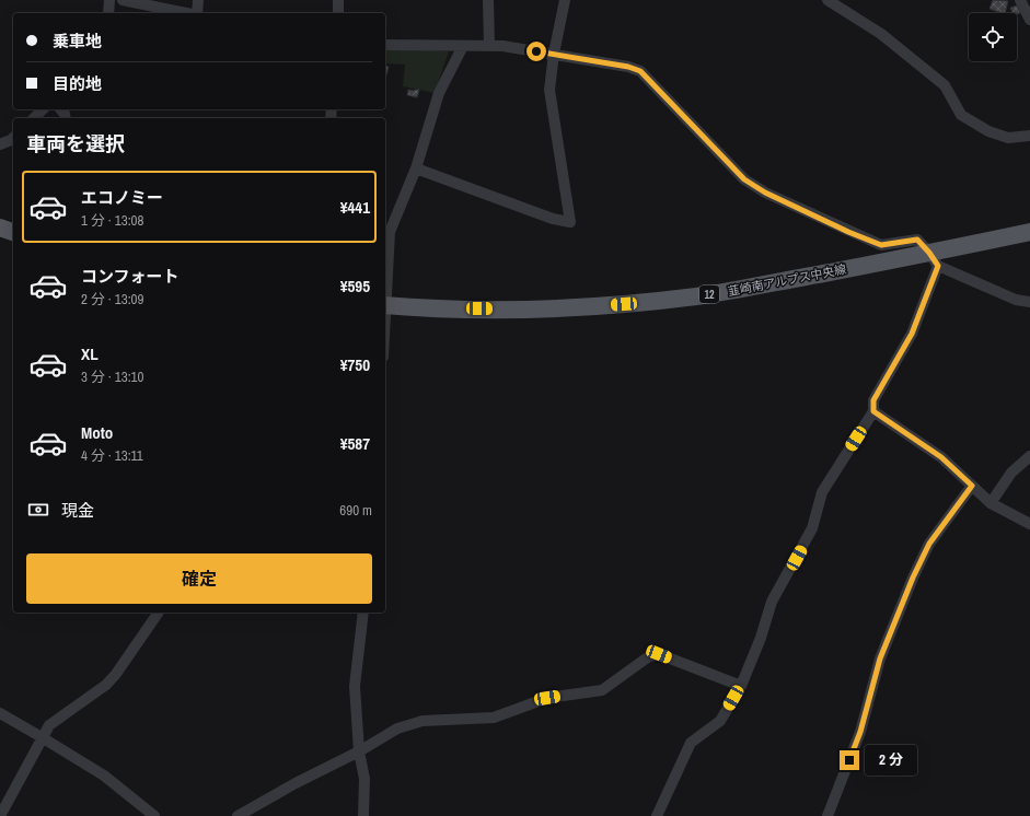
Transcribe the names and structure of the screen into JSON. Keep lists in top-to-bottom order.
{
  "streets": {
    "main road": ["韮崎南アルプス中央線", "12"]
  },
  "page": {
    "banner": ["乗車地", "目的地"],
    "heading": "車両を選択",
    "list": [
      {
        "name": "エコノミー",
        "note": "1 分 · 13:08",
        "value": "¥441"
      },
      {
        "name": "コンフォート",
        "note": "2 分 · 13:09",
        "value": "¥595"
      },
      {
        "name": "XL",
        "note": "3 分 · 13:10",
        "value": "¥750"
      },
      {
        "name": "Moto",
        "note": "4 分 · 13:11",
        "value": "¥587"
      }
    ],
    "pay": ["現金", "690 m"],
    "buttons": "確定",
    "bubble": "2 分"
  }
}
